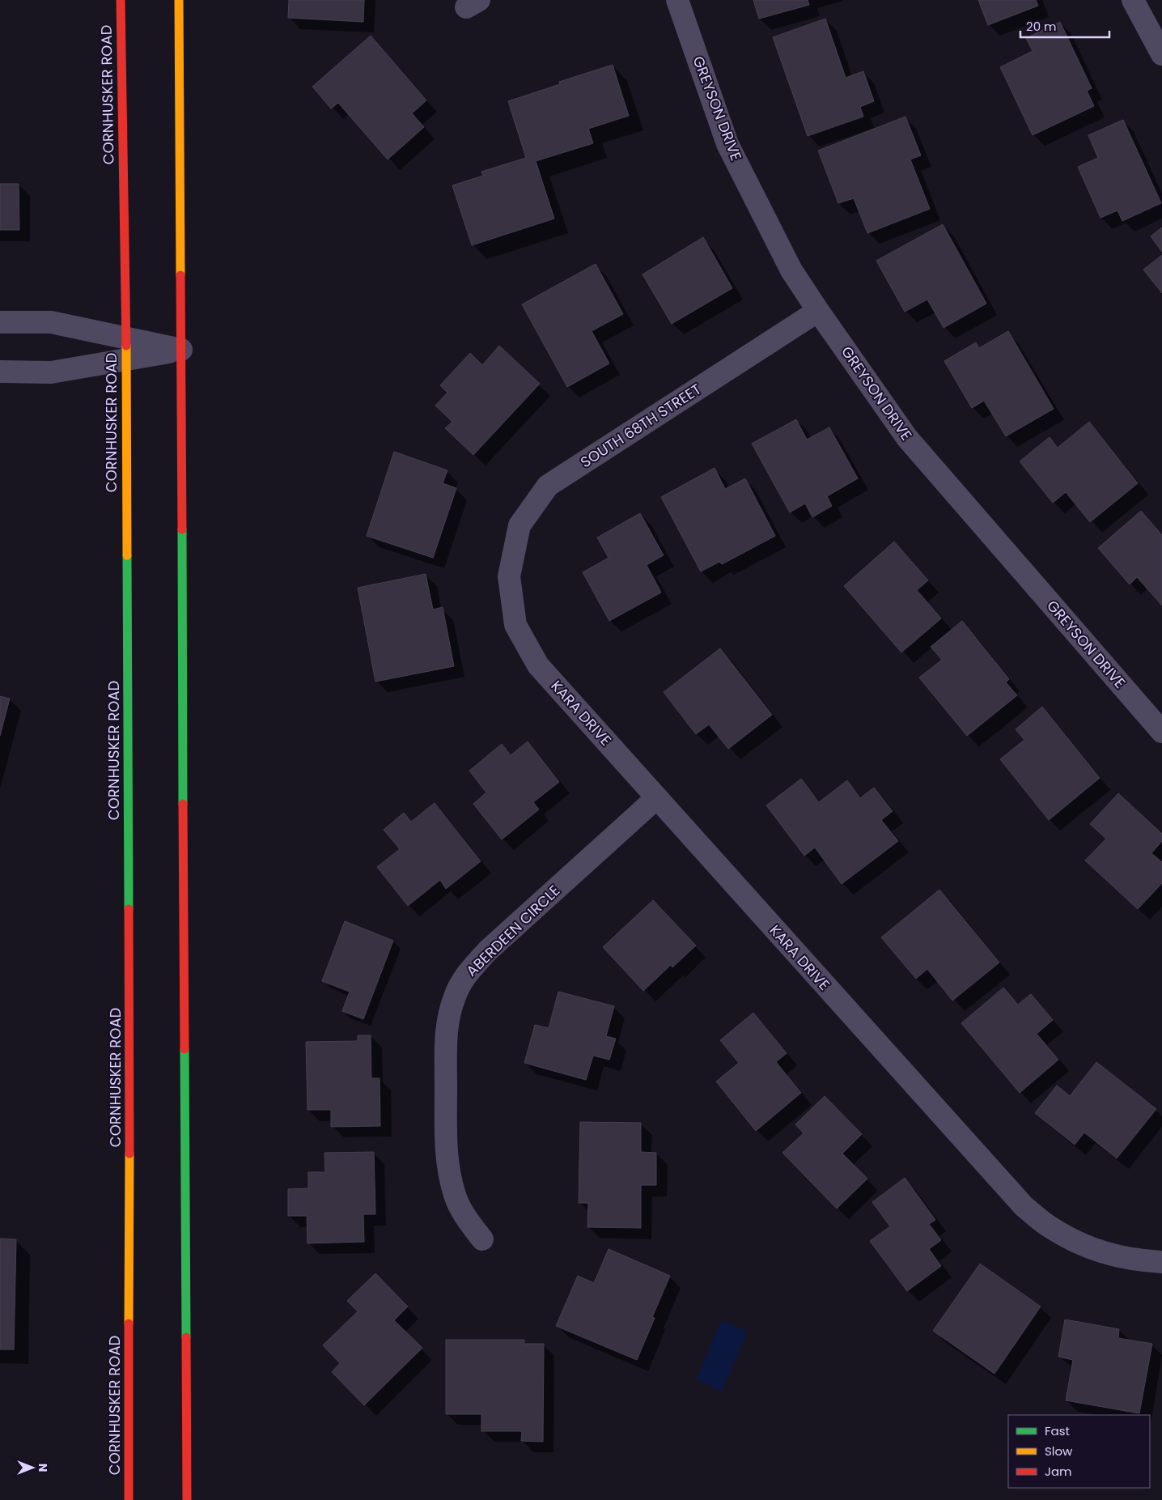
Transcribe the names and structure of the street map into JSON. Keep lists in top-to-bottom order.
{
  "streets": {
    "main road": ["CORNHUSKER ROAD"],
    "street": [
      "GREYSON DRIVE",
      "SOUTH 68TH STREET",
      "KARA DRIVE",
      "ABERDEEN CIRCLE"
    ]
  },
  "crossings": [
    ["GREYSON DRIVE", "SOUTH 68TH STREET"],
    ["SOUTH 68TH STREET", "KARA DRIVE"],
    ["KARA DRIVE", "ABERDEEN CIRCLE"]
  ],
  "legend": ["Fast", "Slow", "Jam"],
  "scale_bar": "20 m",
  "north": "right"
}
